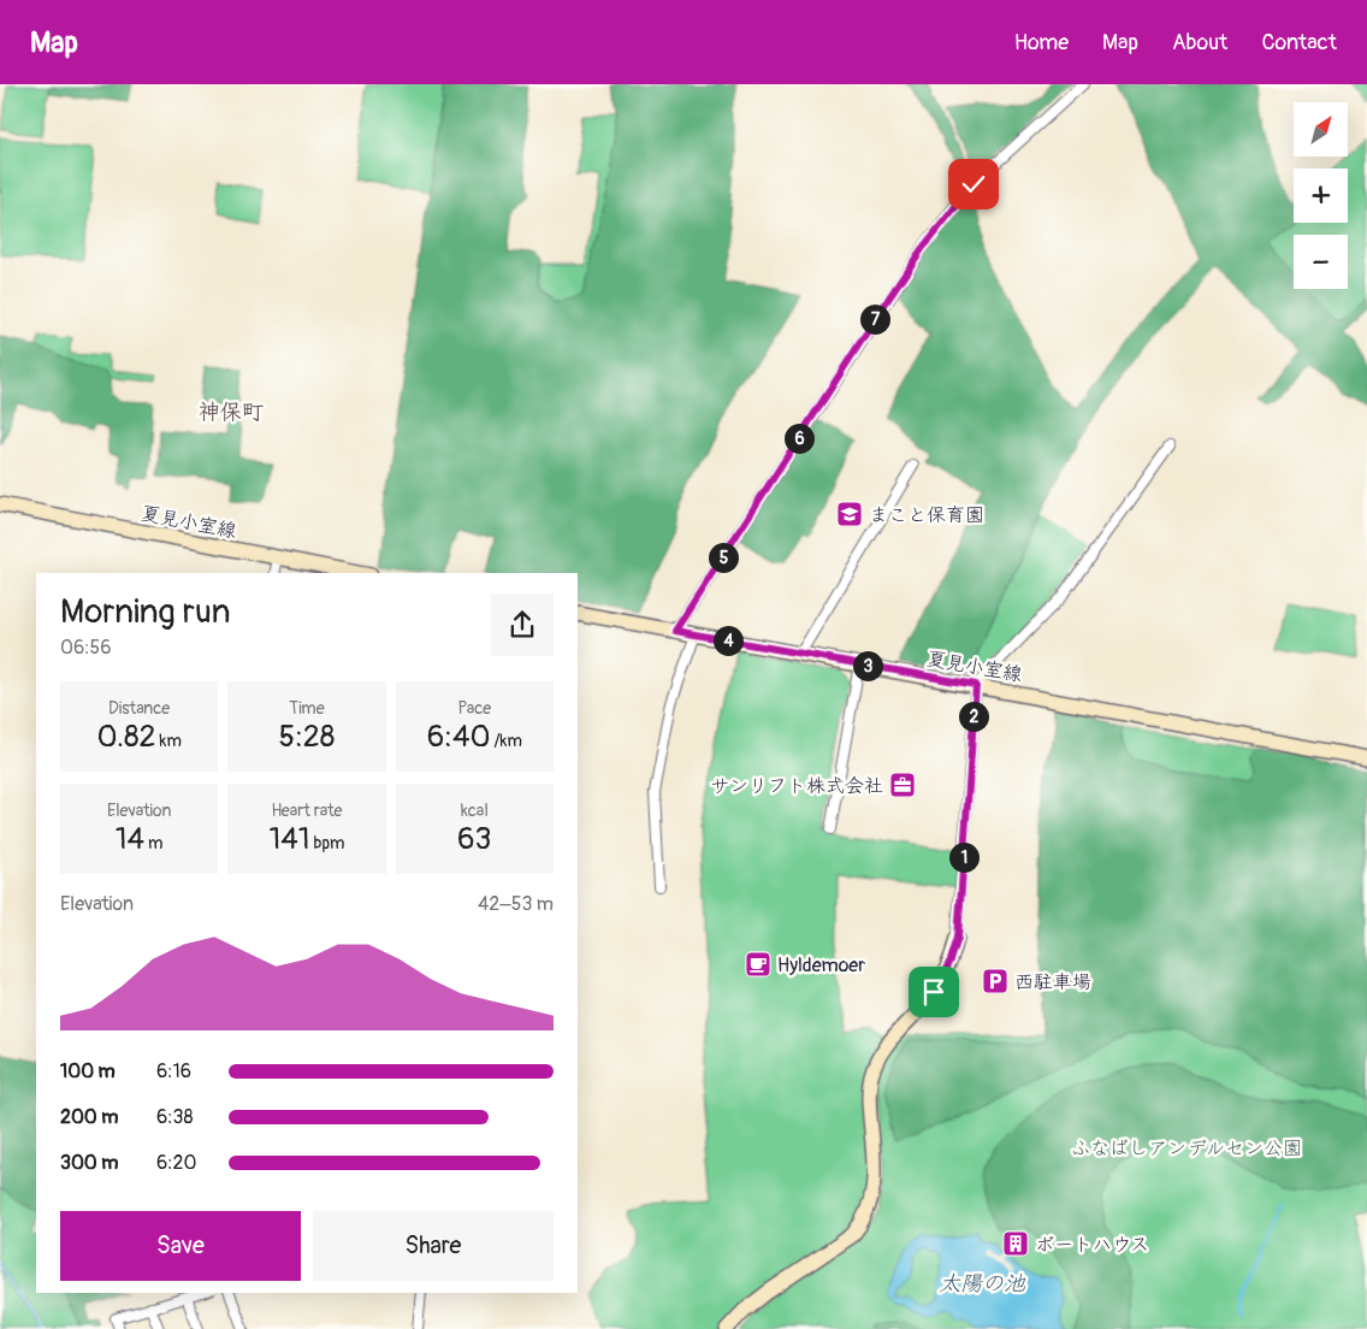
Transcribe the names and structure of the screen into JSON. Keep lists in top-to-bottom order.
{
  "streets": {
    "main road": ["夏見小室線"]
  },
  "districts": ["神保町"],
  "water": ["太陽の池"],
  "parks": ["ふなばしアンデルセン公園"],
  "places": {
    "school or university": ["まこと保育園"],
    "office": ["サンリフト株式会社"],
    "cafe": ["Hyldemoer"],
    "parking": ["西駐車場"],
    "building": ["ボートハウス"]
  },
  "north": "top right",
  "page": {
    "header": "Map",
    "nav": [
      "Home",
      "Map",
      "About",
      "Contact"
    ],
    "map_buttons": ["+", "−"],
    "pins": [
      "7",
      "6",
      "5",
      "4",
      "3",
      "2",
      "1"
    ],
    "heading": ["Morning run", "06:56"],
    "stats": [
      ["Distance", "0.82 km"],
      ["Time", "5:28"],
      ["Pace", "6:40 /km"],
      ["Elevation", "14 m"],
      ["Heart rate", "141 bpm"],
      ["kcal", "63"]
    ],
    "chart": ["Elevation", "42–53 m"],
    "list": [
      {
        "name": "100 m",
        "note": "6:16"
      },
      {
        "name": "200 m",
        "note": "6:38"
      },
      {
        "name": "300 m",
        "note": "6:20"
      }
    ],
    "buttons": ["Save", "Share"]
  }
}
